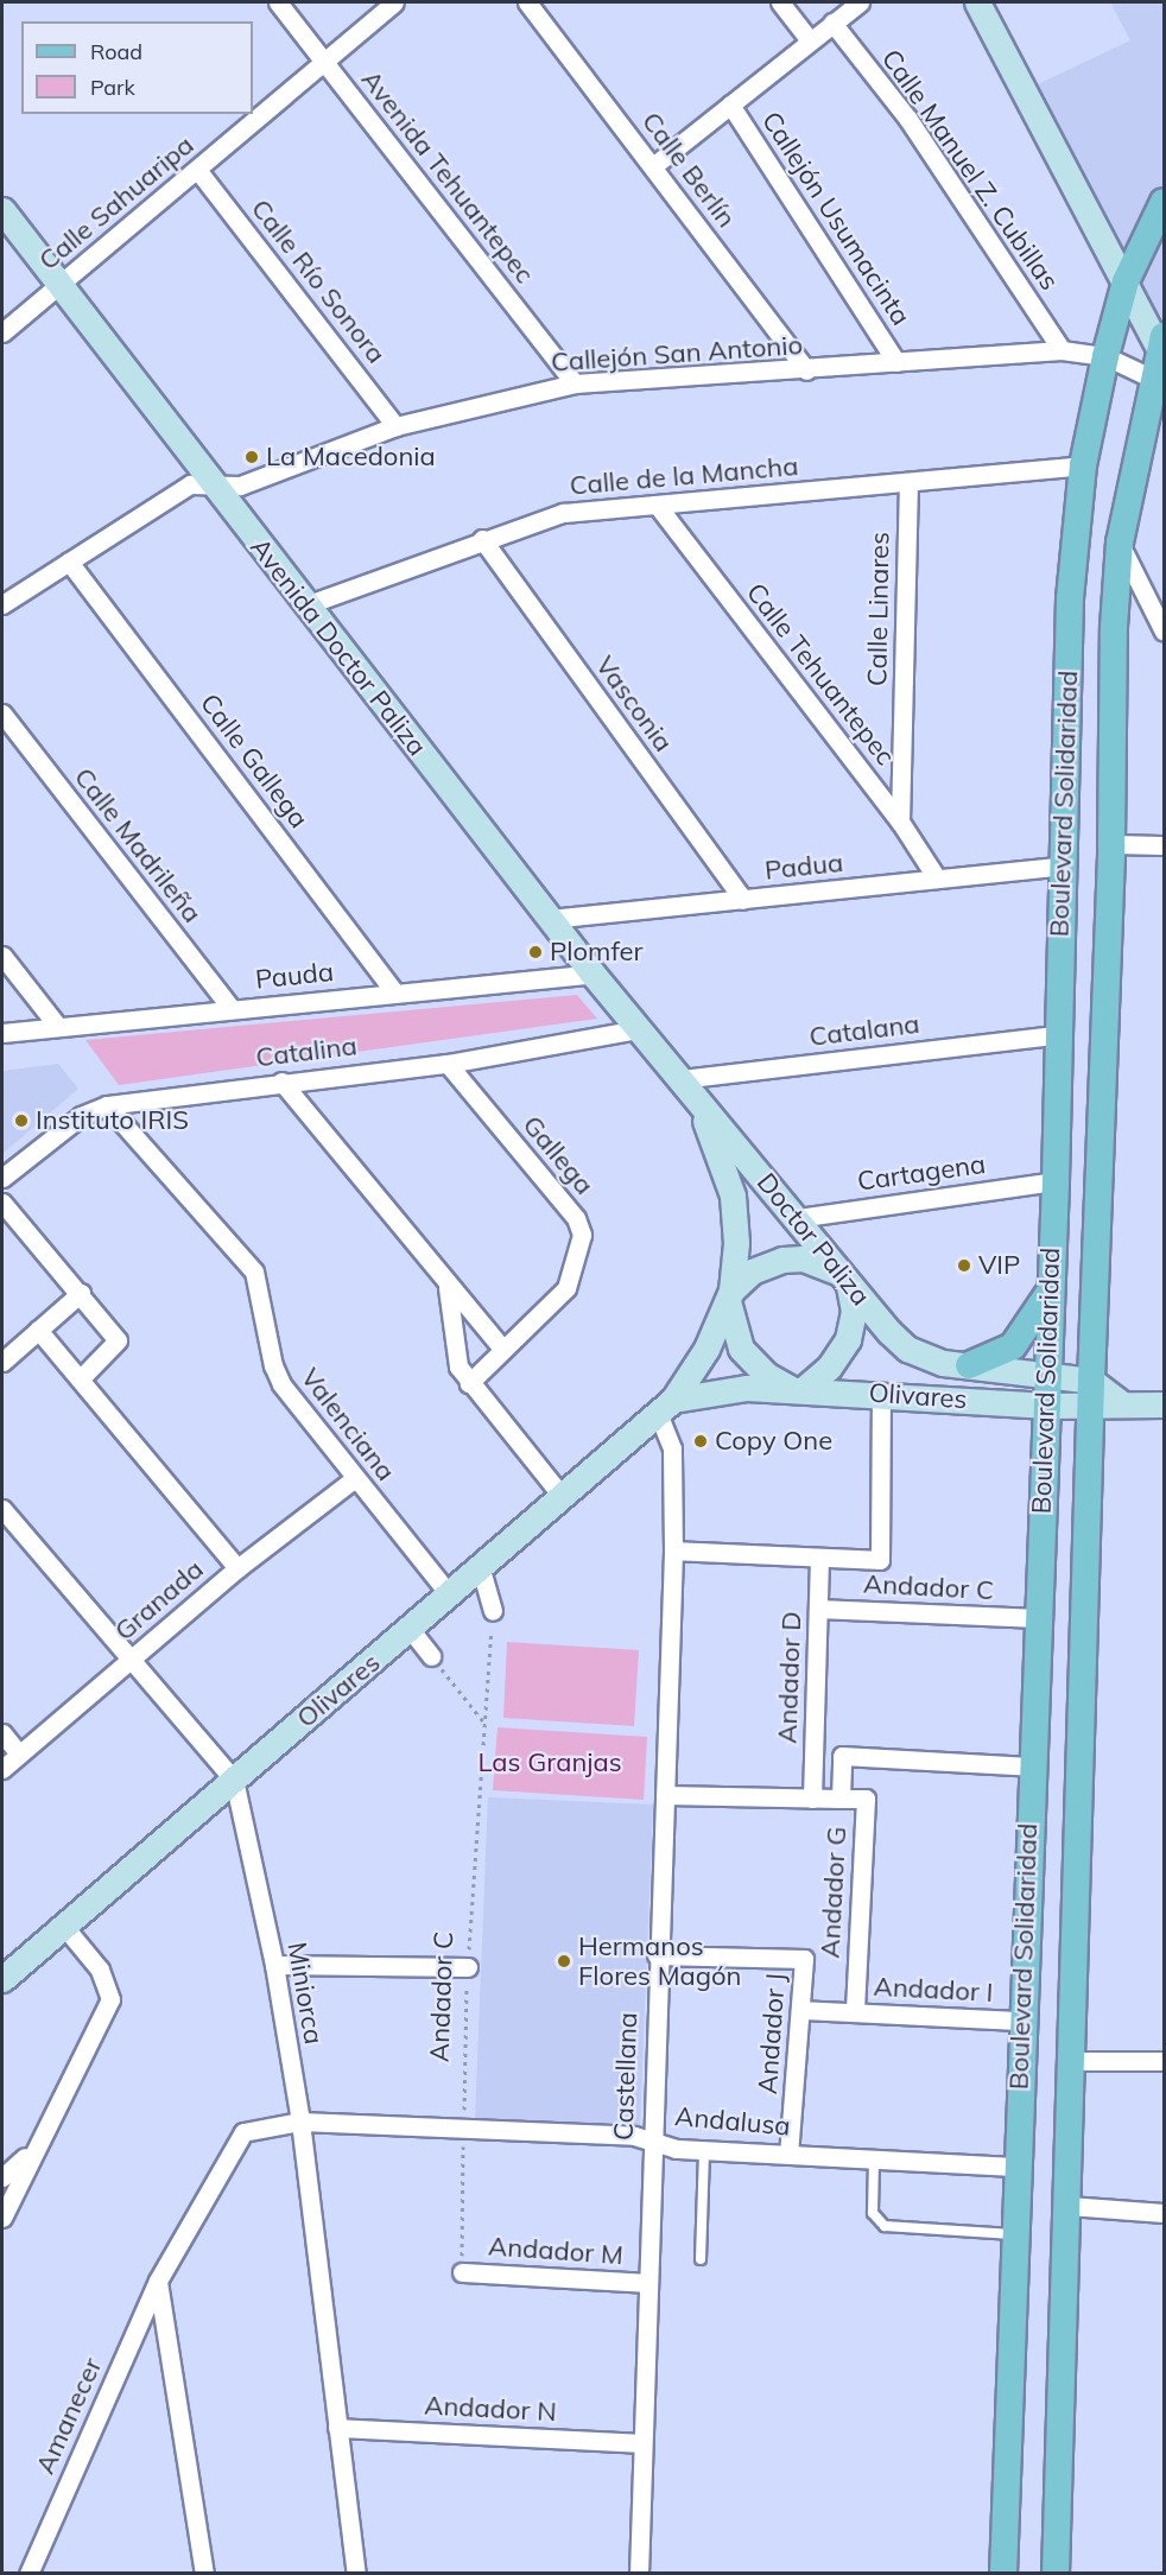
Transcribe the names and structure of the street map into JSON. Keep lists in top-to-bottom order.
{
  "streets": {
    "main road": [
      "Avenida Doctor Paliza",
      "Boulevard Solidaridad",
      "Doctor Paliza",
      "Olivares"
    ],
    "street": [
      "Calle Berlín",
      "Calle Manuel Z. Cubillas",
      "Avenida Tehuantepec",
      "Calle Sahuaripa",
      "Callejón Usumacinta",
      "Calle Río Sonora",
      "Callejón San Antonio",
      "Calle de la Mancha",
      "Calle Linares",
      "Calle Tehuantepec",
      "Vasconia",
      "Calle Gallega",
      "Calle Madrileña",
      "Padua",
      "Pauda",
      "Catalana",
      "Catalina",
      "Gallega",
      "Cartagena",
      "Valenciana",
      "Andador C",
      "Granada",
      "Andador D",
      "Andador G",
      "Andador I",
      "Miniorca",
      "Andador J",
      "Castellana",
      "Andalusa",
      "Andador M",
      "Andador N",
      "Amanecer"
    ]
  },
  "crossings": [
    ["Calle Berlín", "Callejón San Antonio"],
    ["Calle Manuel Z. Cubillas", "Callejón San Antonio"],
    ["Avenida Tehuantepec", "Calle Sahuaripa"],
    ["Avenida Tehuantepec", "Callejón San Antonio"],
    ["Calle Sahuaripa", "Calle Río Sonora"],
    ["Calle Sahuaripa", "Avenida Doctor Paliza"],
    ["Callejón Usumacinta", "Callejón San Antonio"],
    ["Calle Río Sonora", "Callejón San Antonio"],
    ["Callejón San Antonio", "Avenida Doctor Paliza"],
    ["Callejón San Antonio", "Calle Gallega"],
    ["Callejón San Antonio", "Boulevard Solidaridad"],
    ["Calle de la Mancha", "Calle Linares"],
    ["Calle de la Mancha", "Avenida Doctor Paliza"],
    ["Calle de la Mancha", "Calle Tehuantepec"],
    ["Calle de la Mancha", "Vasconia"],
    ["Calle de la Mancha", "Boulevard Solidaridad"],
    ["Calle Linares", "Calle Tehuantepec"],
    ["Avenida Doctor Paliza", "Padua"],
    ["Avenida Doctor Paliza", "Pauda"],
    ["Avenida Doctor Paliza", "Catalana"],
    ["Avenida Doctor Paliza", "Catalina"],
    ["Avenida Doctor Paliza", "Doctor Paliza"],
    ["Avenida Doctor Paliza", "Olivares"],
    ["Calle Tehuantepec", "Padua"],
    ["Vasconia", "Padua"],
    ["Calle Gallega", "Pauda"],
    ["Boulevard Solidaridad", "Padua"],
    ["Boulevard Solidaridad", "Catalana"],
    ["Boulevard Solidaridad", "Cartagena"],
    ["Boulevard Solidaridad", "Doctor Paliza"],
    ["Boulevard Solidaridad", "Olivares"],
    ["Boulevard Solidaridad", "Andador C"],
    ["Boulevard Solidaridad", "Andador I"],
    ["Boulevard Solidaridad", "Andalusa"],
    ["Calle Madrileña", "Pauda"],
    ["Catalana", "Doctor Paliza"],
    ["Catalana", "Olivares"],
    ["Catalina", "Gallega"],
    ["Catalina", "Valenciana"],
    ["Cartagena", "Doctor Paliza"],
    ["Doctor Paliza", "Olivares"],
    ["Olivares", "Valenciana"],
    ["Olivares", "Andador C"],
    ["Olivares", "Miniorca"],
    ["Olivares", "Castellana"],
    ["Valenciana", "Granada"],
    ["Andador C", "Andador D"],
    ["Andador C", "Castellana"],
    ["Andador C", "Andalusa"],
    ["Andador C", "Andador M"],
    ["Granada", "Miniorca"],
    ["Andador G", "Andador I"],
    ["Andador I", "Andador J"],
    ["Miniorca", "Andalusa"],
    ["Miniorca", "Andador N"],
    ["Andador J", "Castellana"],
    ["Andador J", "Andalusa"],
    ["Castellana", "Andalusa"],
    ["Castellana", "Andador M"],
    ["Castellana", "Andador N"],
    ["Andalusa", "Amanecer"]
  ],
  "parks": ["Las Granjas"],
  "places": [
    "La Macedonia",
    "Plomfer",
    "Instituto IRIS",
    "VIP",
    "Copy One",
    "Hermanos Flores Magón"
  ],
  "legend": ["Road", "Park"]
}
